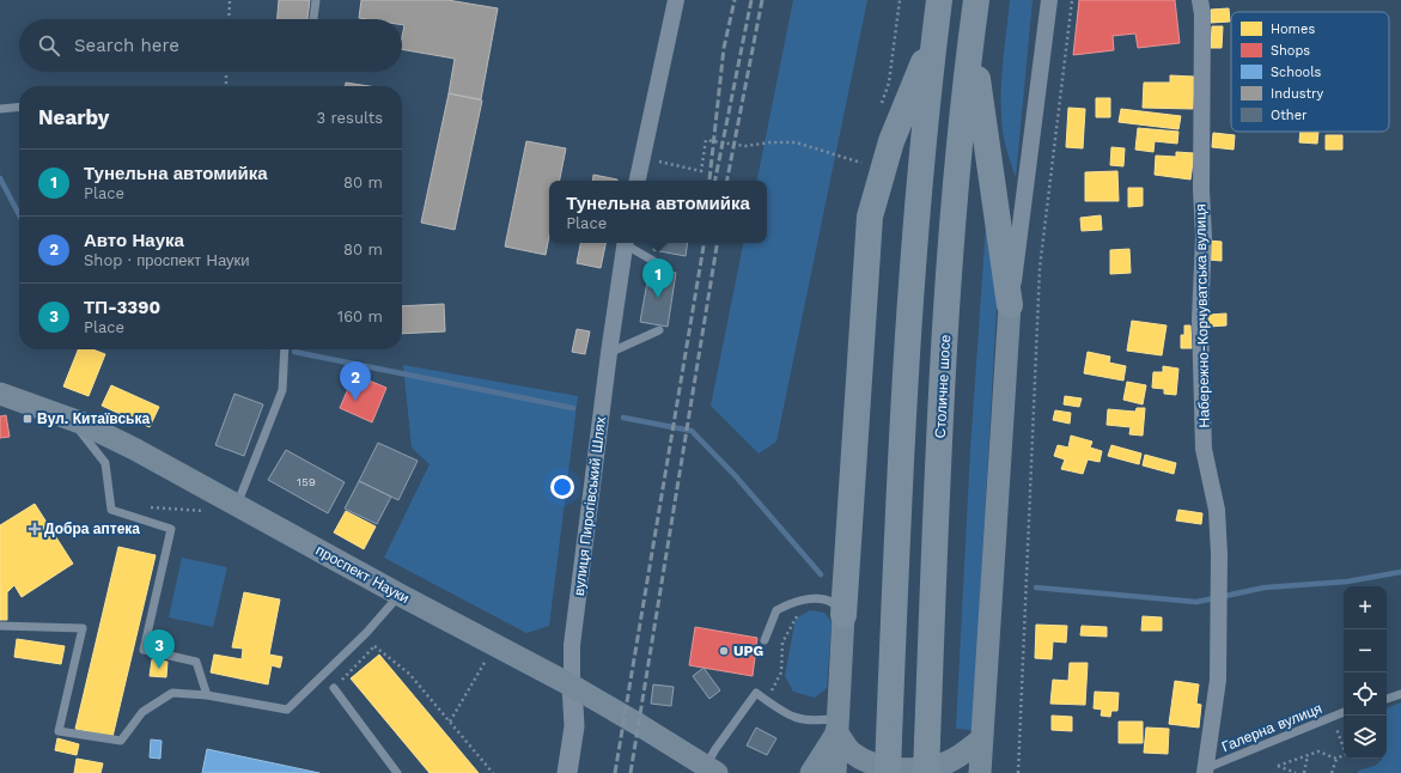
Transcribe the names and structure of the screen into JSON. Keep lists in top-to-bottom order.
{
  "streets": {
    "highway": ["Столичне шосе"],
    "main road": ["проспект Науки"],
    "street": ["Набережно-Корчуватська вулиця", "вулиця Пирогівський Шлях"],
    "lane": ["Галерна вулиця"]
  },
  "crossings": [
    ["Набережно-Корчуватська вулиця", "Галерна вулиця"],
    ["вулиця Пирогівський Шлях", "проспект Науки"]
  ],
  "places": {
    "transit": ["Вул. Китаївська"],
    "health": ["Добра аптека"],
    "other": ["UPG"]
  },
  "house_numbers": ["159"],
  "legend": [
    "Homes",
    "Shops",
    "Schools",
    "Industry",
    "Other"
  ],
  "page": {
    "search": "Search here",
    "heading": ["Nearby", "3 results"],
    "list": [
      {
        "mark": "1",
        "name": "Тунельна автомийка",
        "note": "Place",
        "value": "80 m"
      },
      {
        "mark": "2",
        "name": "Авто Наука",
        "note": "Shop · проспект Науки",
        "value": "80 m"
      },
      {
        "mark": "3",
        "name": "ТП-3390",
        "note": "Place",
        "value": "160 m"
      }
    ],
    "popup": ["Тунельна автомийка", "Place"],
    "pins": ["1", "2", "3"],
    "map_buttons": ["+", "−"]
  }
}
